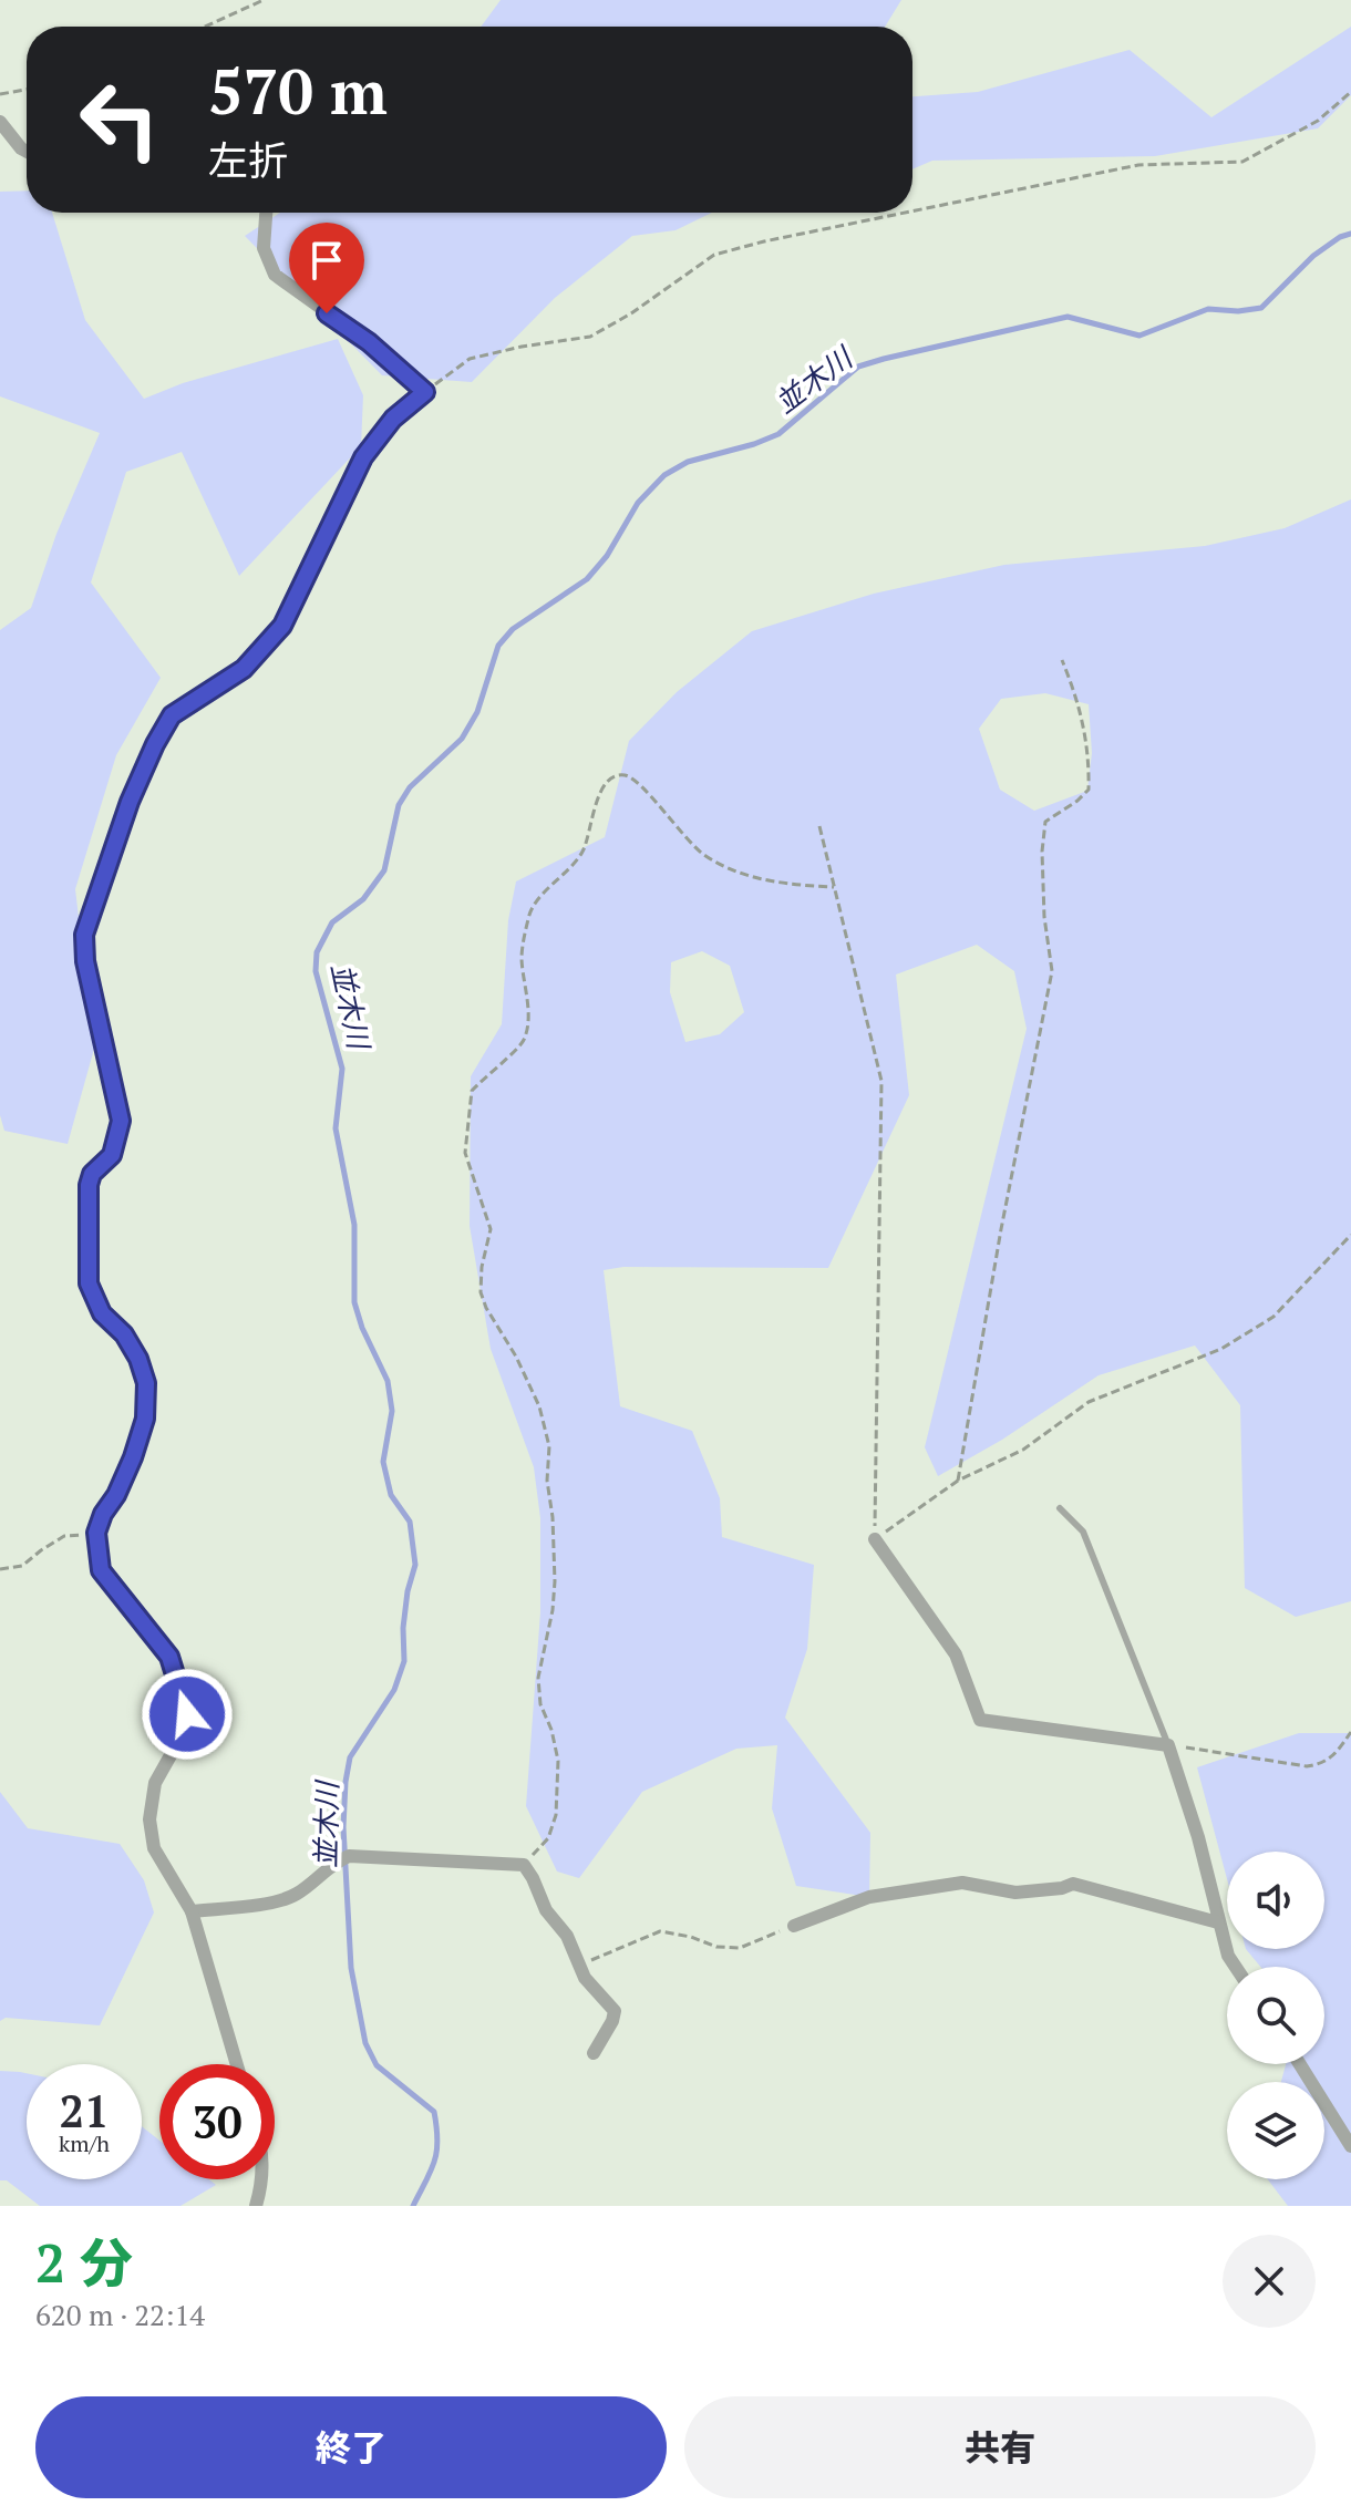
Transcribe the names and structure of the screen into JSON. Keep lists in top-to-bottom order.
{
  "water": ["並木川"],
  "page": {
    "turn": ["570 m", "左折"],
    "speed": "21 km/h",
    "limit": "30",
    "heading": ["2 分", "620 m · 22:14"],
    "buttons": ["終了", "共有"]
  }
}
